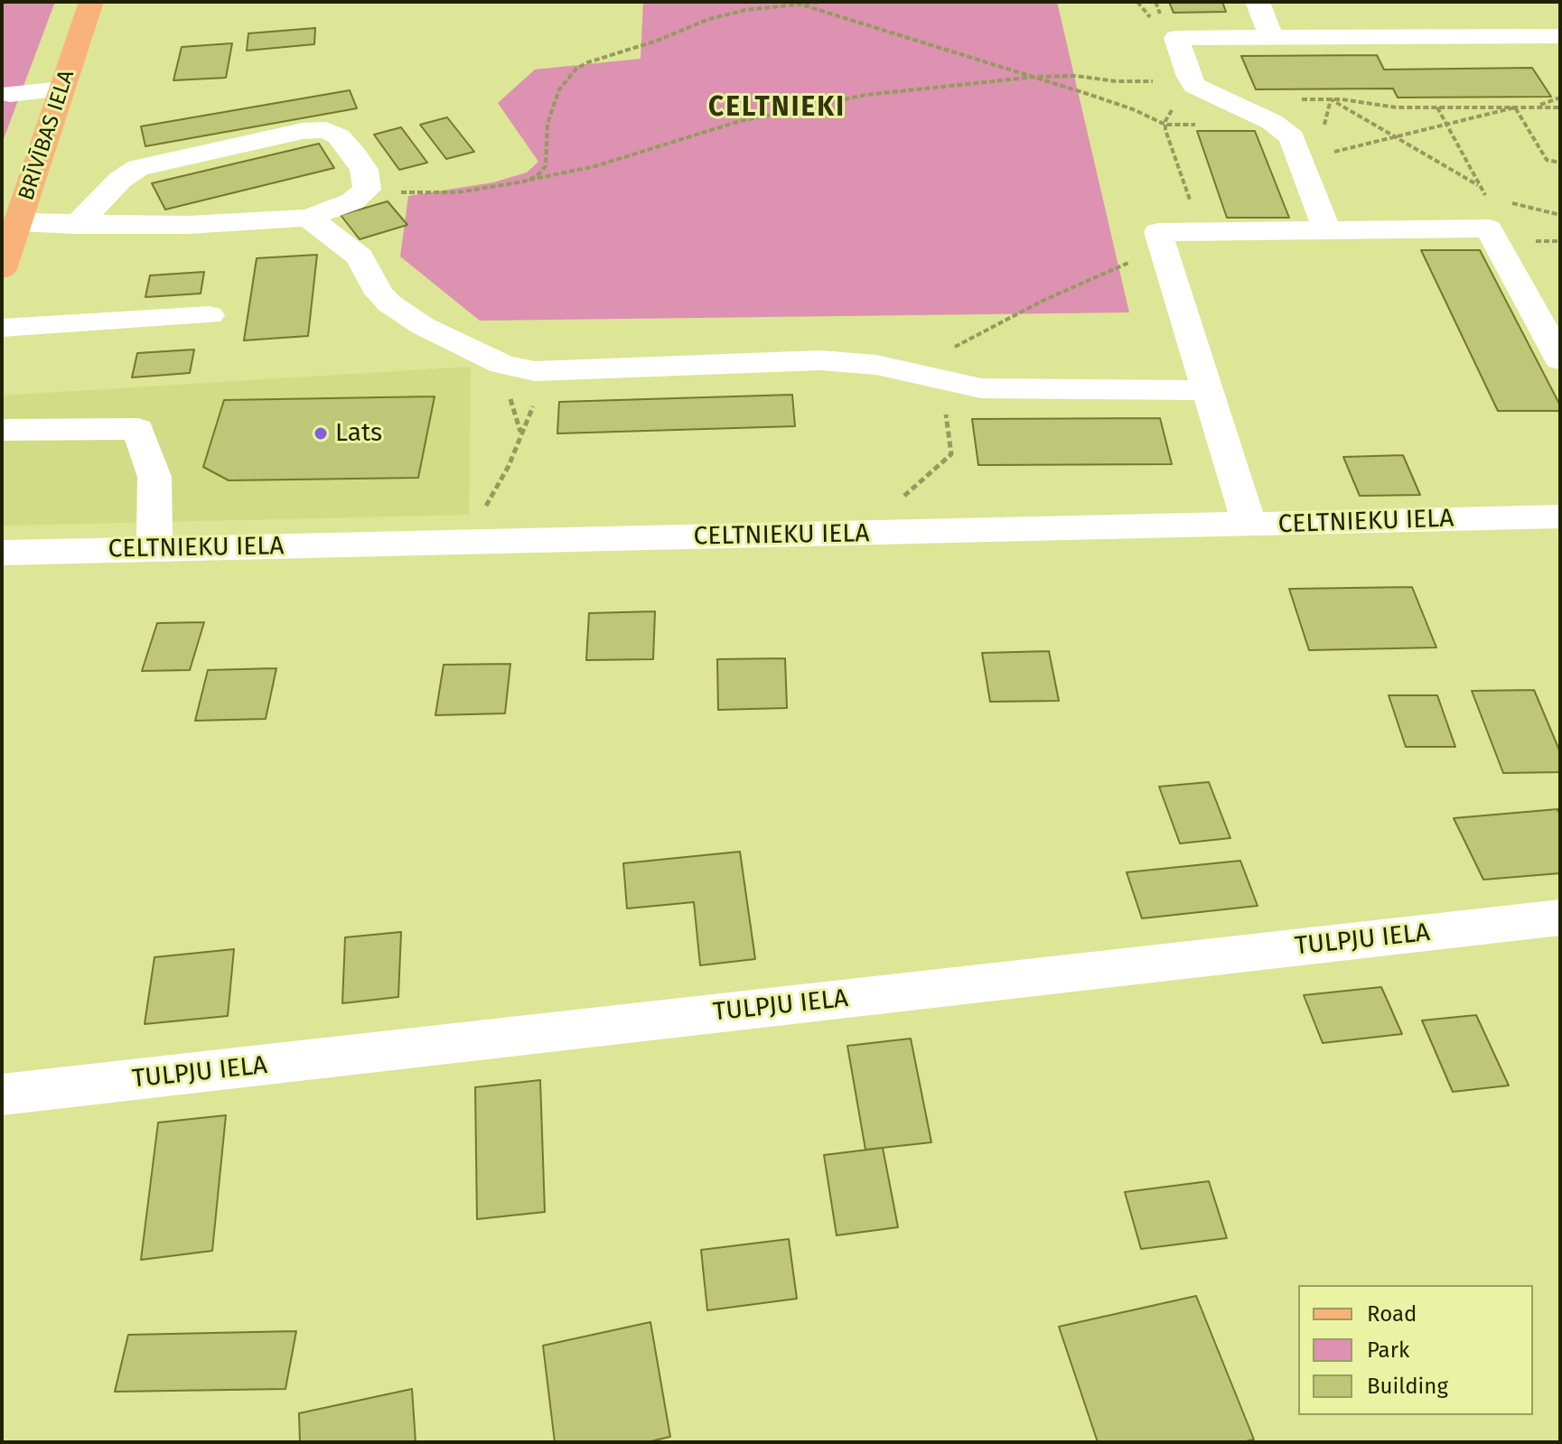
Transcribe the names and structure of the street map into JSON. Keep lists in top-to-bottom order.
{
  "streets": {
    "main road": ["BRĪVĪBAS IELA"],
    "street": ["CELTNIEKU IELA", "TULPJU IELA"]
  },
  "districts": ["CELTNIEKI"],
  "places": ["Lats"],
  "legend": ["Road", "Park", "Building"]
}
